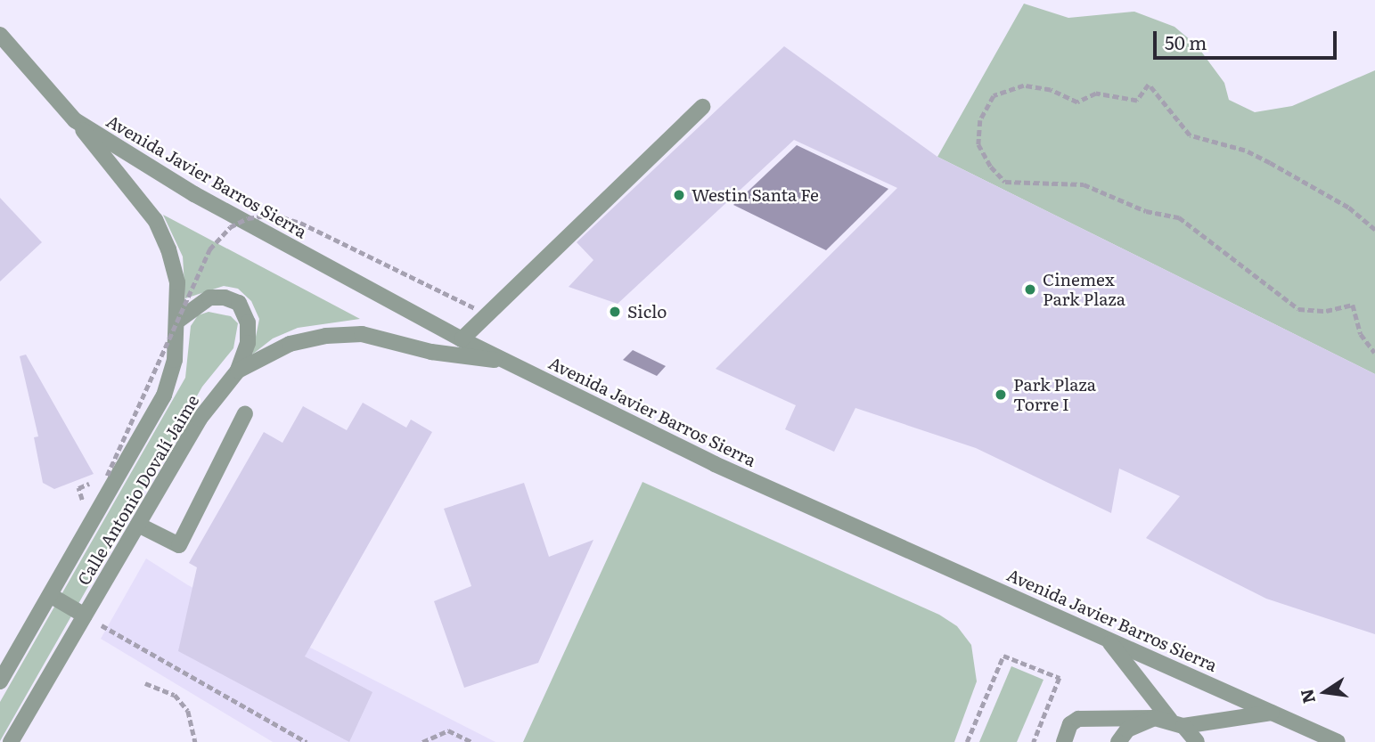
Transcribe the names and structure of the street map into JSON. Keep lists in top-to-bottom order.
{
  "streets": {
    "street": ["Avenida Javier Barros Sierra", "Calle Antonio Dovalí Jaime"]
  },
  "crossings": [
    ["Avenida Javier Barros Sierra", "Calle Antonio Dovalí Jaime"]
  ],
  "places": [
    "Westin Santa Fe",
    "Cinemex Park Plaza",
    "Siclo",
    "Park Plaza Torre I"
  ],
  "scale_bar": "50 m",
  "north": "left"
}
